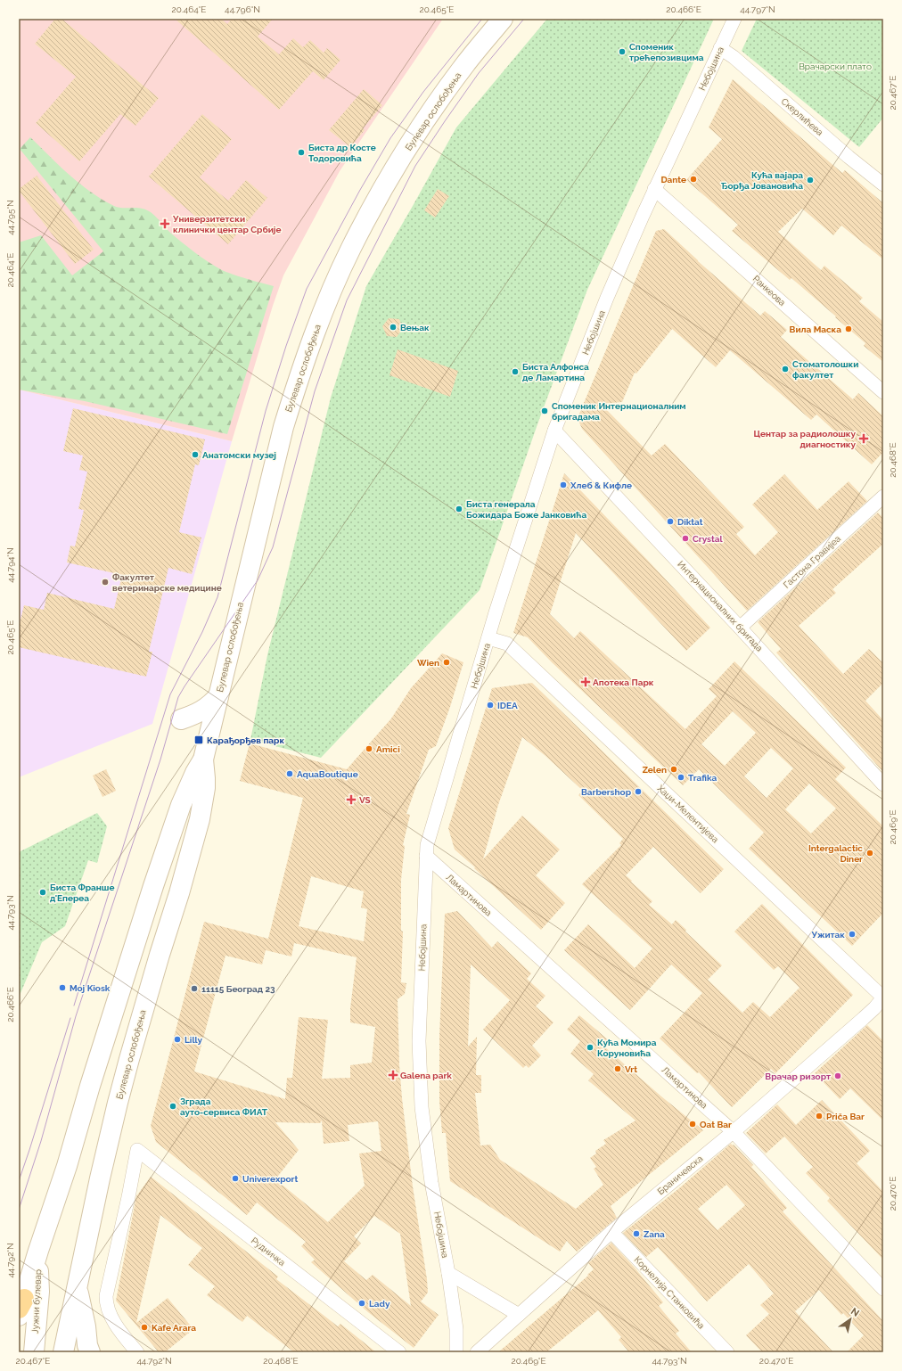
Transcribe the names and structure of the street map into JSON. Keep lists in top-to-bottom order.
{
  "streets": {
    "main road": ["Булевар ослобођења", "Јужни булевар"],
    "street": [
      "Небојшина",
      "Скерлићева",
      "Ранкеова",
      "Гастона Гравијеа",
      "Интернационалних бригада",
      "Хаџи-Мелентијева",
      "Ламартинова",
      "Браничевска",
      "Рудничка",
      "Корнелија Станковића"
    ]
  },
  "crossings": [
    ["Небојшина", "Скерлићева"],
    ["Небојшина", "Ранкеова"],
    ["Небојшина", "Интернационалних бригада"],
    ["Небојшина", "Хаџи-Мелентијева"],
    ["Небојшина", "Ламартинова"],
    ["Булевар ослобођења", "Јужни булевар"],
    ["Гастона Гравијеа", "Интернационалних бригада"],
    ["Хаџи-Мелентијева", "Браничевска"],
    ["Ламартинова", "Браничевска"],
    ["Браничевска", "Корнелија Станковића"]
  ],
  "parks": ["Врачарски плато"],
  "places": {
    "other": [
      "Споменик трећепозивцима",
      "Биста др Косте Тодоровића",
      "Dante",
      "Кућа вајара Ђорђа Јовановића",
      "Вењак",
      "Вила Маска",
      "Стоматолошки факултет",
      "Биста Алфонса де Ламартина",
      "Споменик Интернационалним бригадама",
      "Анатомски музеј",
      "Хлеб & Кифле",
      "Биста генерала Божидара Боже Јанковића",
      "Diktat",
      "Crystal",
      "Факултет ветеринарске медицине",
      "Wien",
      "IDEA",
      "Amici",
      "Zelen",
      "AquaBoutique",
      "Trafika",
      "Barbershop",
      "Intergalactic Diner",
      "Биста Франше д'Епереа",
      "Ужитак",
      "Moj Kiosk",
      "11115 Београд 23",
      "Lilly",
      "Кућа Момира Коруновића",
      "Vrt",
      "Врачар ризорт",
      "Зграда ауто-сервиса ФИАТ",
      "Priča Bar",
      "Oat Bar",
      "Univerexport",
      "Zana",
      "Lady",
      "Kafe Arara"
    ],
    "health": [
      "Универзитетски клинички центар Србије",
      "Центар за радиолошку диагностику",
      "Апотека Парк",
      "VS",
      "Galena park"
    ],
    "transit": ["Карађорђев парк"]
  },
  "north": "top right",
  "coordinates": [
    "20.464°E",
    "44.796°N",
    "20.465°E",
    "20.466°E",
    "44.797°N",
    "20.467°E",
    "44.795°N",
    "20.468°E",
    "44.794°N",
    "20.469°E",
    "44.793°N",
    "20.470°E",
    "44.792°N"
  ]
}
